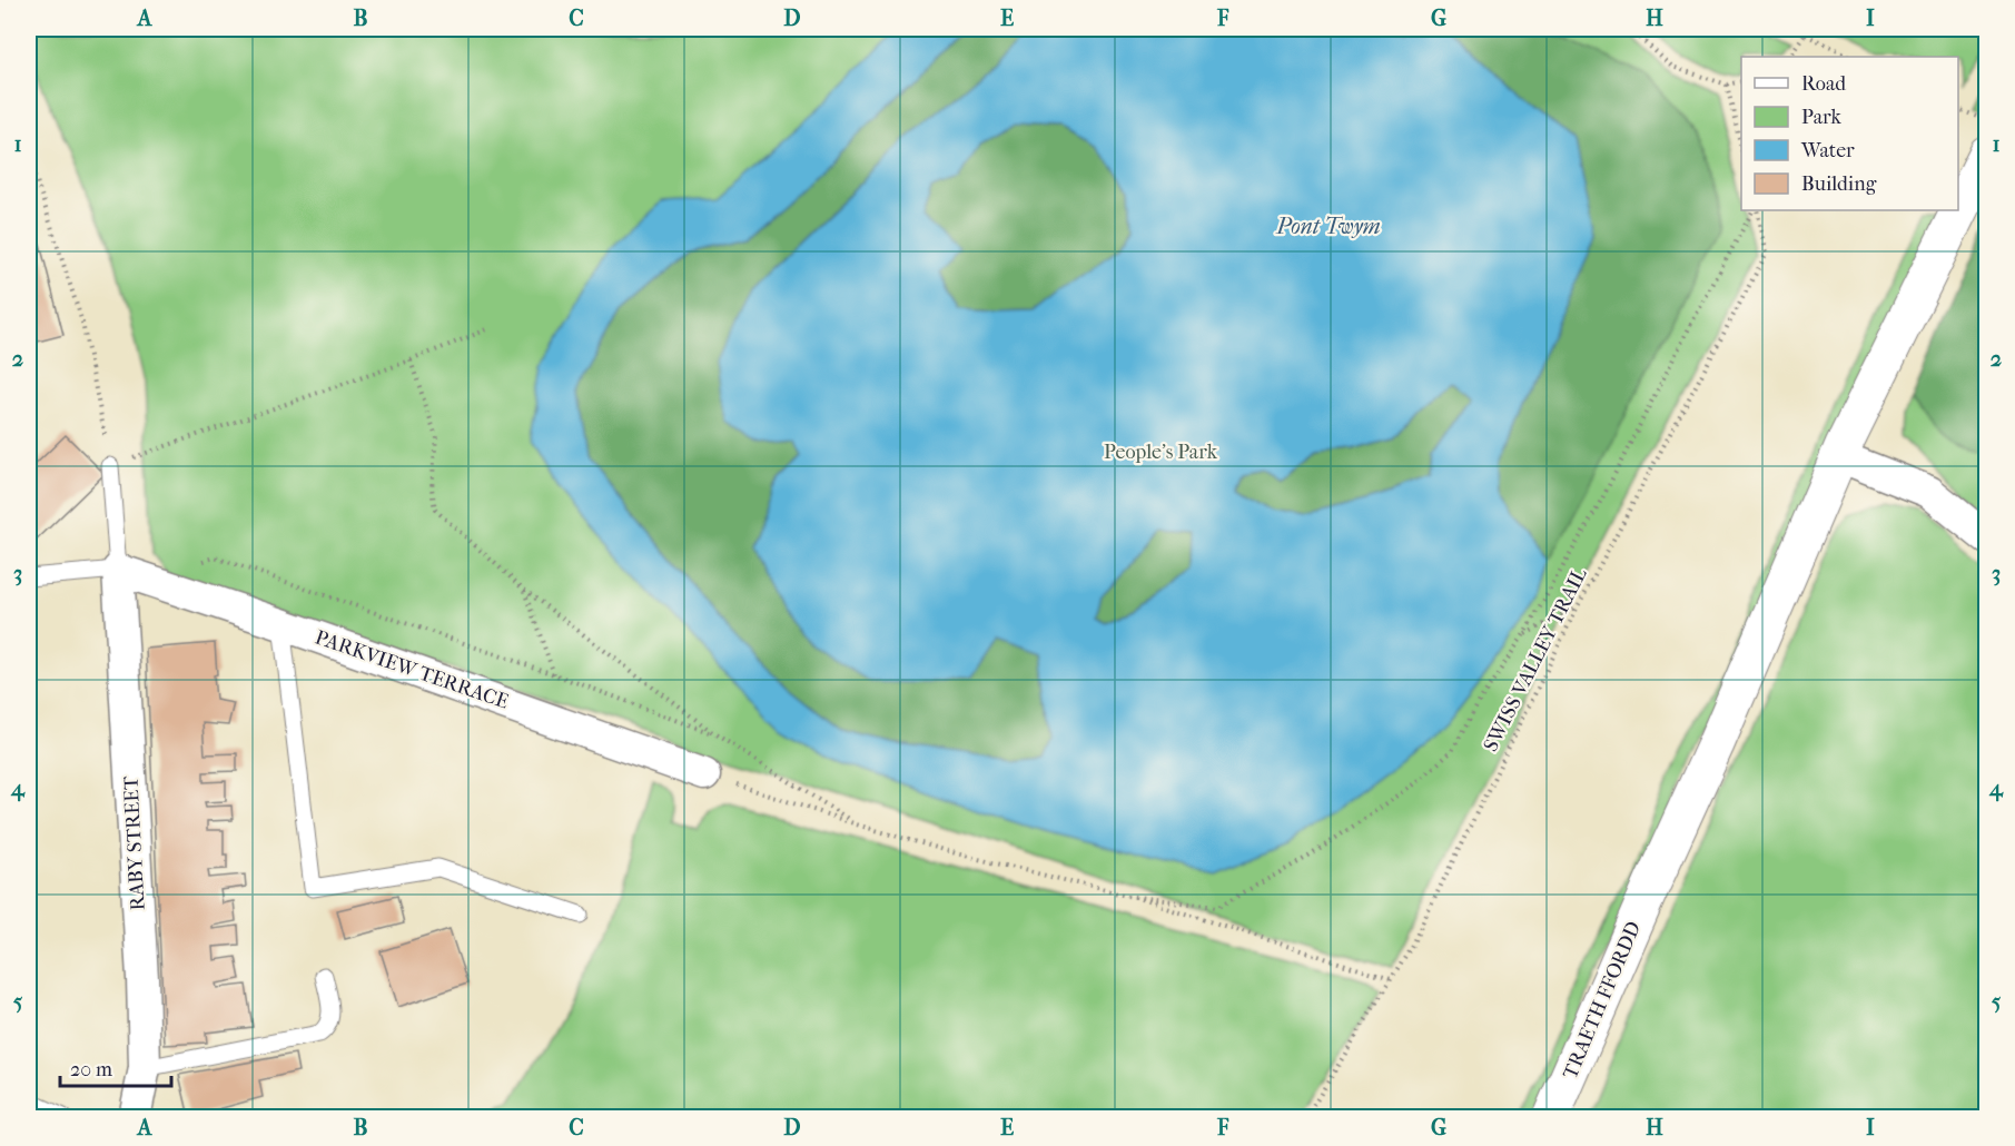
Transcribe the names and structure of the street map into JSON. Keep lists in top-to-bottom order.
{
  "streets": {
    "main road": ["TRAETH FFORDD"],
    "street": ["PARKVIEW TERRACE", "RABY STREET"],
    "path": ["SWISS VALLEY TRAIL"]
  },
  "crossings": [
    ["PARKVIEW TERRACE", "RABY STREET"]
  ],
  "water": ["Pont Twym"],
  "parks": ["People's Park"],
  "legend": [
    "Road",
    "Park",
    "Water",
    "Building"
  ],
  "scale_bar": "20 m",
  "grid": {
    "columns": [
      "A",
      "B",
      "C",
      "D",
      "E",
      "F",
      "G",
      "H",
      "I"
    ],
    "rows": [
      "1",
      "2",
      "3",
      "4",
      "5"
    ]
  }
}
